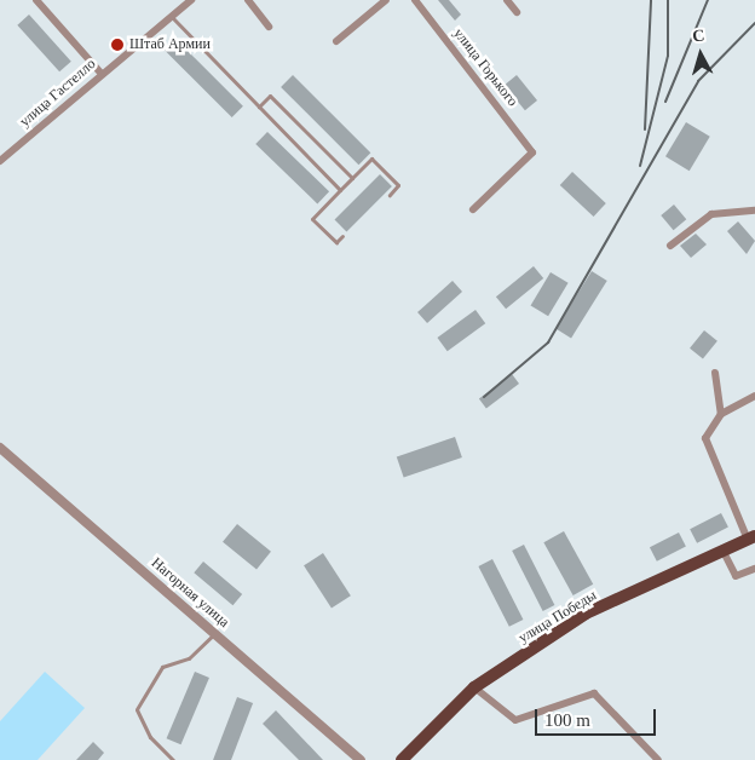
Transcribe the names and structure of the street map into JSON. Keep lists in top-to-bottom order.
{
  "streets": {
    "main road": ["улица Победы"],
    "street": ["улица Горького", "улица Гастелло", "Нагорная улица"]
  },
  "places": ["Штаб Армии"],
  "scale_bar": "100 m",
  "north": "top"
}
